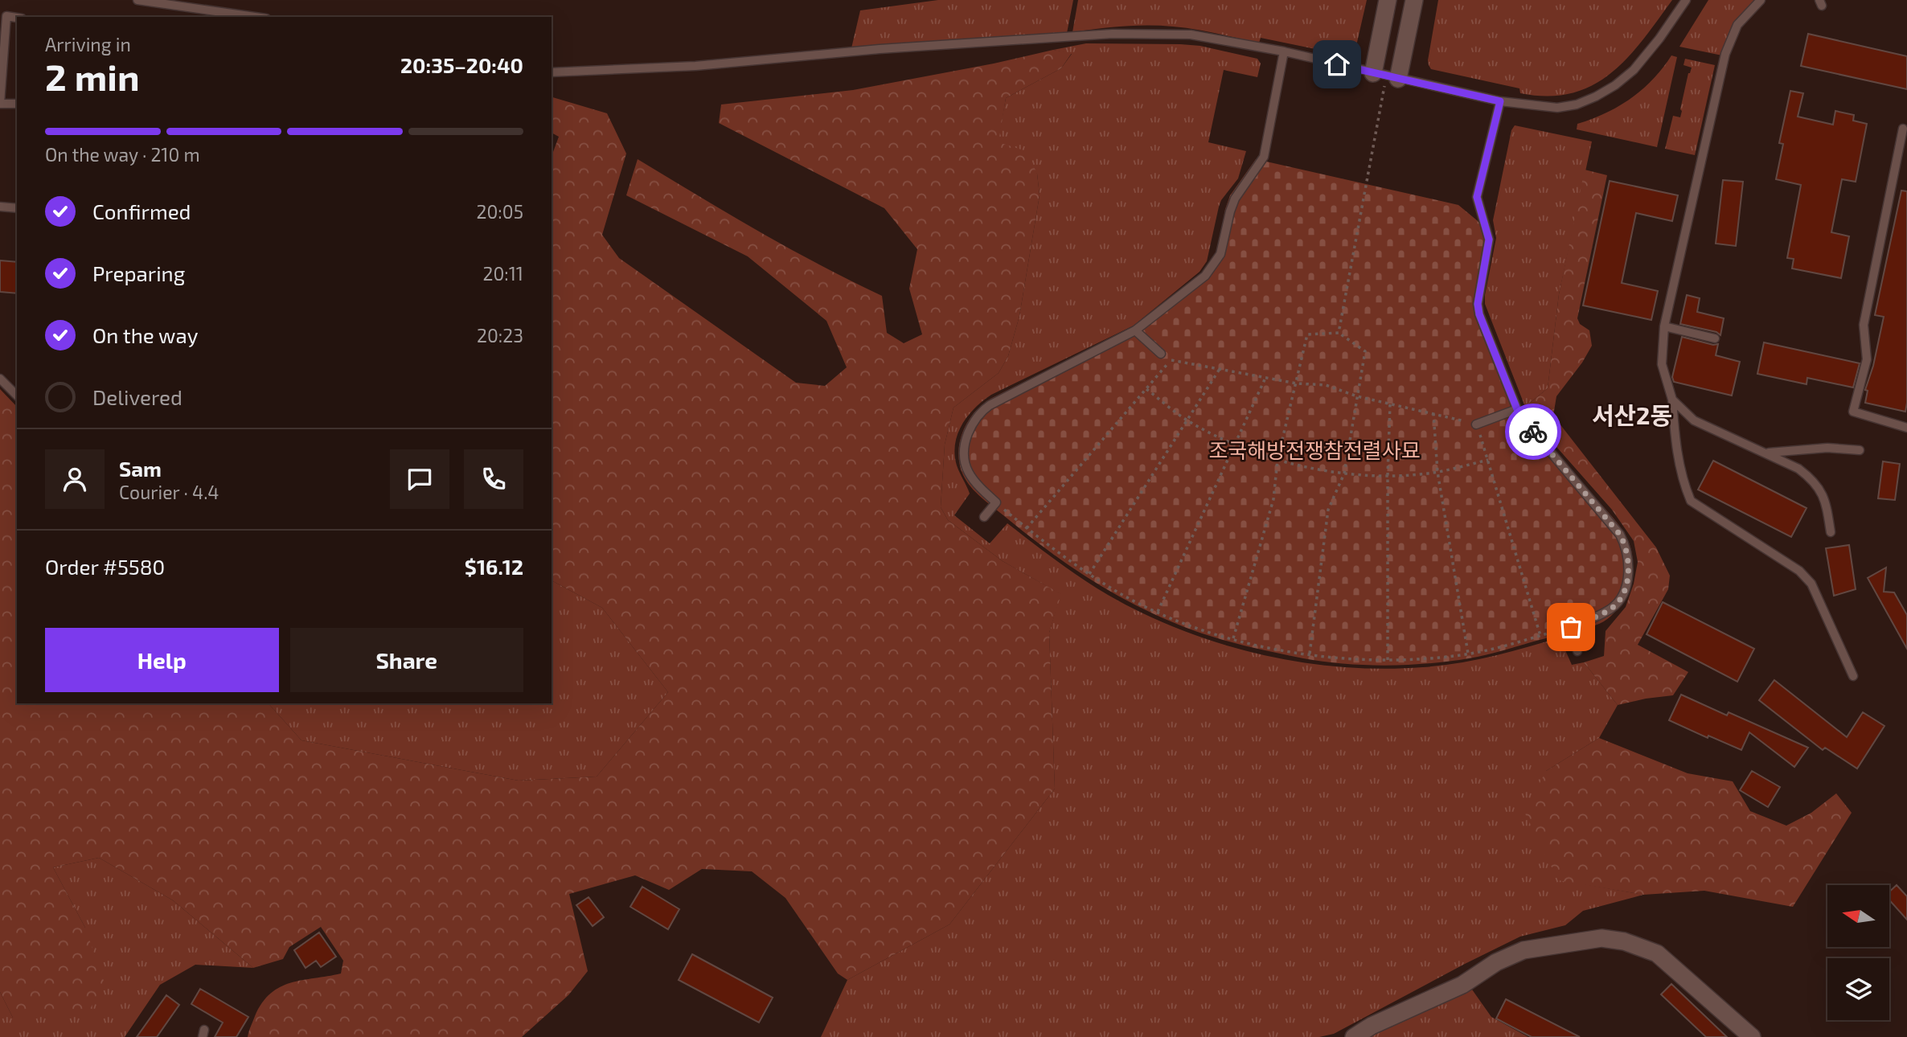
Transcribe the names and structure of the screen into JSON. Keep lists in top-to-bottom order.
{
  "districts": ["서산2동"],
  "parks": ["조국해방전쟁참전렬사묘"],
  "north": "left",
  "page": {
    "heading": ["2 min", "Arriving in", "20:35–20:40"],
    "panel": [
      "Sam",
      "Courier · 4.4",
      "Order #5580",
      "$16.12"
    ],
    "bar": "On the way · 210 m",
    "list": [
      ["Confirmed", "20:05"],
      ["Preparing", "20:11"],
      ["On the way", "20:23"],
      "Delivered"
    ],
    "buttons": ["Help", "Share"]
  }
}
